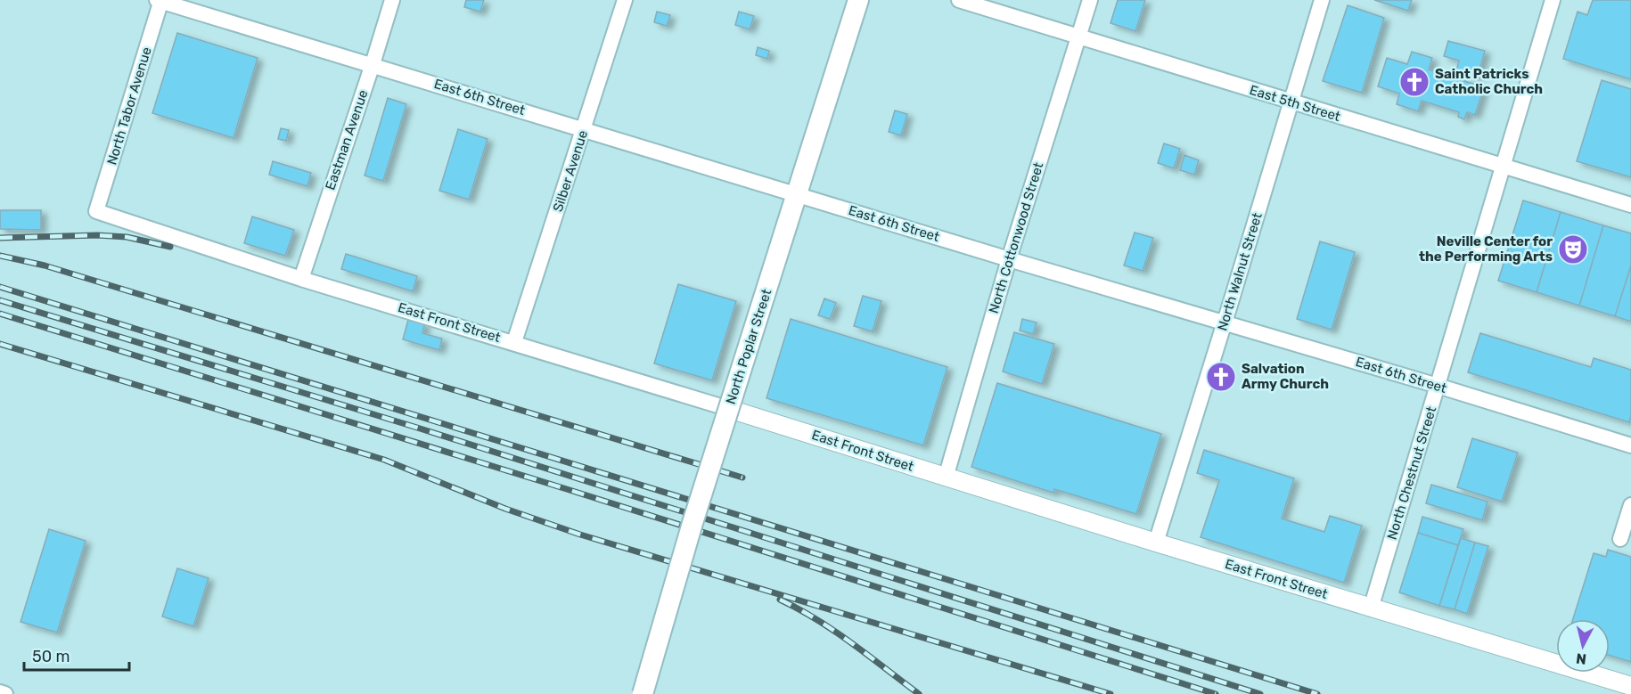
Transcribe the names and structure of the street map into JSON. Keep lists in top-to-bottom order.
{
  "streets": {
    "main road": ["North Poplar Street"],
    "street": [
      "East 6th Street",
      "East 5th Street",
      "North Tabor Avenue",
      "Eastman Avenue",
      "Silber Avenue",
      "North Cottonwood Street",
      "North Walnut Street",
      "East Front Street",
      "North Chestnut Street"
    ]
  },
  "crossings": [
    ["East 6th Street", "North Tabor Avenue"],
    ["East 6th Street", "Eastman Avenue"],
    ["East 6th Street", "Silber Avenue"],
    ["East 6th Street", "North Cottonwood Street"],
    ["East 6th Street", "North Walnut Street"],
    ["East 6th Street", "North Poplar Street"],
    ["East 6th Street", "North Chestnut Street"],
    ["East 5th Street", "North Cottonwood Street"],
    ["East 5th Street", "North Walnut Street"],
    ["East 5th Street", "North Chestnut Street"],
    ["North Tabor Avenue", "East Front Street"],
    ["Eastman Avenue", "East Front Street"],
    ["Silber Avenue", "East Front Street"],
    ["North Cottonwood Street", "East Front Street"],
    ["North Walnut Street", "East Front Street"],
    ["East Front Street", "North Chestnut Street"]
  ],
  "places": {
    "church": ["Saint Patricks Catholic Church", "Salvation Army Church"],
    "theatre": ["Neville Center for the Performing Arts"]
  },
  "scale_bar": "50 m",
  "north": "bottom"
}
